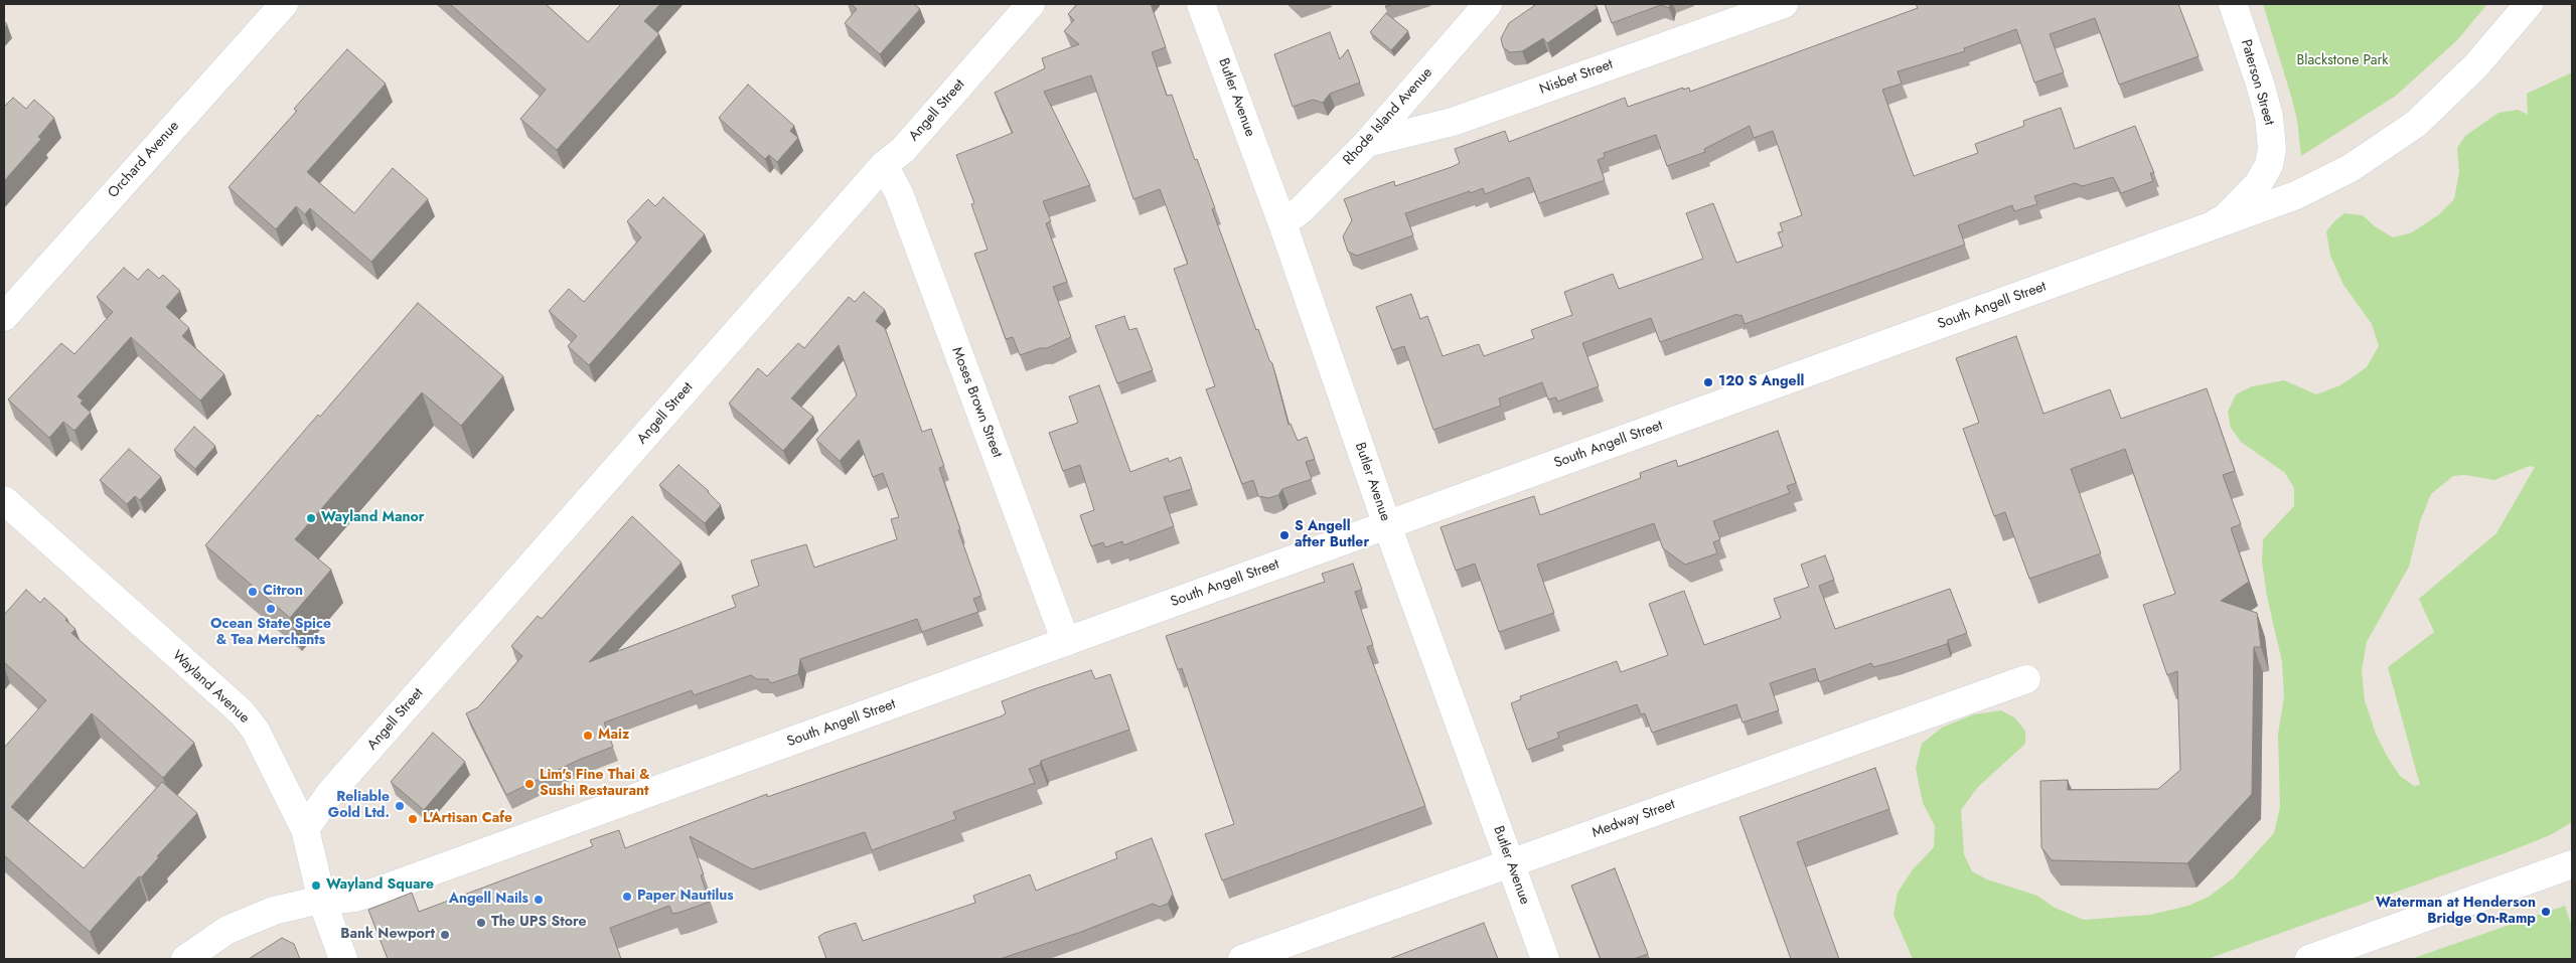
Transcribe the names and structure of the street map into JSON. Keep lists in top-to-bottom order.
{
  "streets": {
    "street": [
      "Nisbet Street",
      "Paterson Street",
      "Butler Avenue",
      "Angell Street",
      "Rhode Island Avenue",
      "Orchard Avenue",
      "South Angell Street",
      "Moses Brown Street",
      "Wayland Avenue",
      "Medway Street"
    ]
  },
  "crossings": [
    ["Nisbet Street", "Rhode Island Avenue"],
    ["Paterson Street", "South Angell Street"],
    ["Butler Avenue", "Rhode Island Avenue"],
    ["Butler Avenue", "South Angell Street"],
    ["Butler Avenue", "Medway Street"],
    ["Angell Street", "Moses Brown Street"],
    ["Angell Street", "Wayland Avenue"],
    ["South Angell Street", "Moses Brown Street"],
    ["South Angell Street", "Wayland Avenue"]
  ],
  "parks": ["Blackstone Park"],
  "places": [
    "120 S Angell",
    "Wayland Manor",
    "S Angell after Butler",
    "Citron",
    "Ocean State Spice & Tea Merchants",
    "Maiz",
    "Lim's Fine Thai & Sushi Restaurant",
    "Reliable Gold Ltd.",
    "L'Artisan Cafe",
    "Wayland Square",
    "Paper Nautilus",
    "Angell Nails",
    "Waterman at Henderson Bridge On-Ramp",
    "The UPS Store",
    "Bank Newport"
  ]
}
